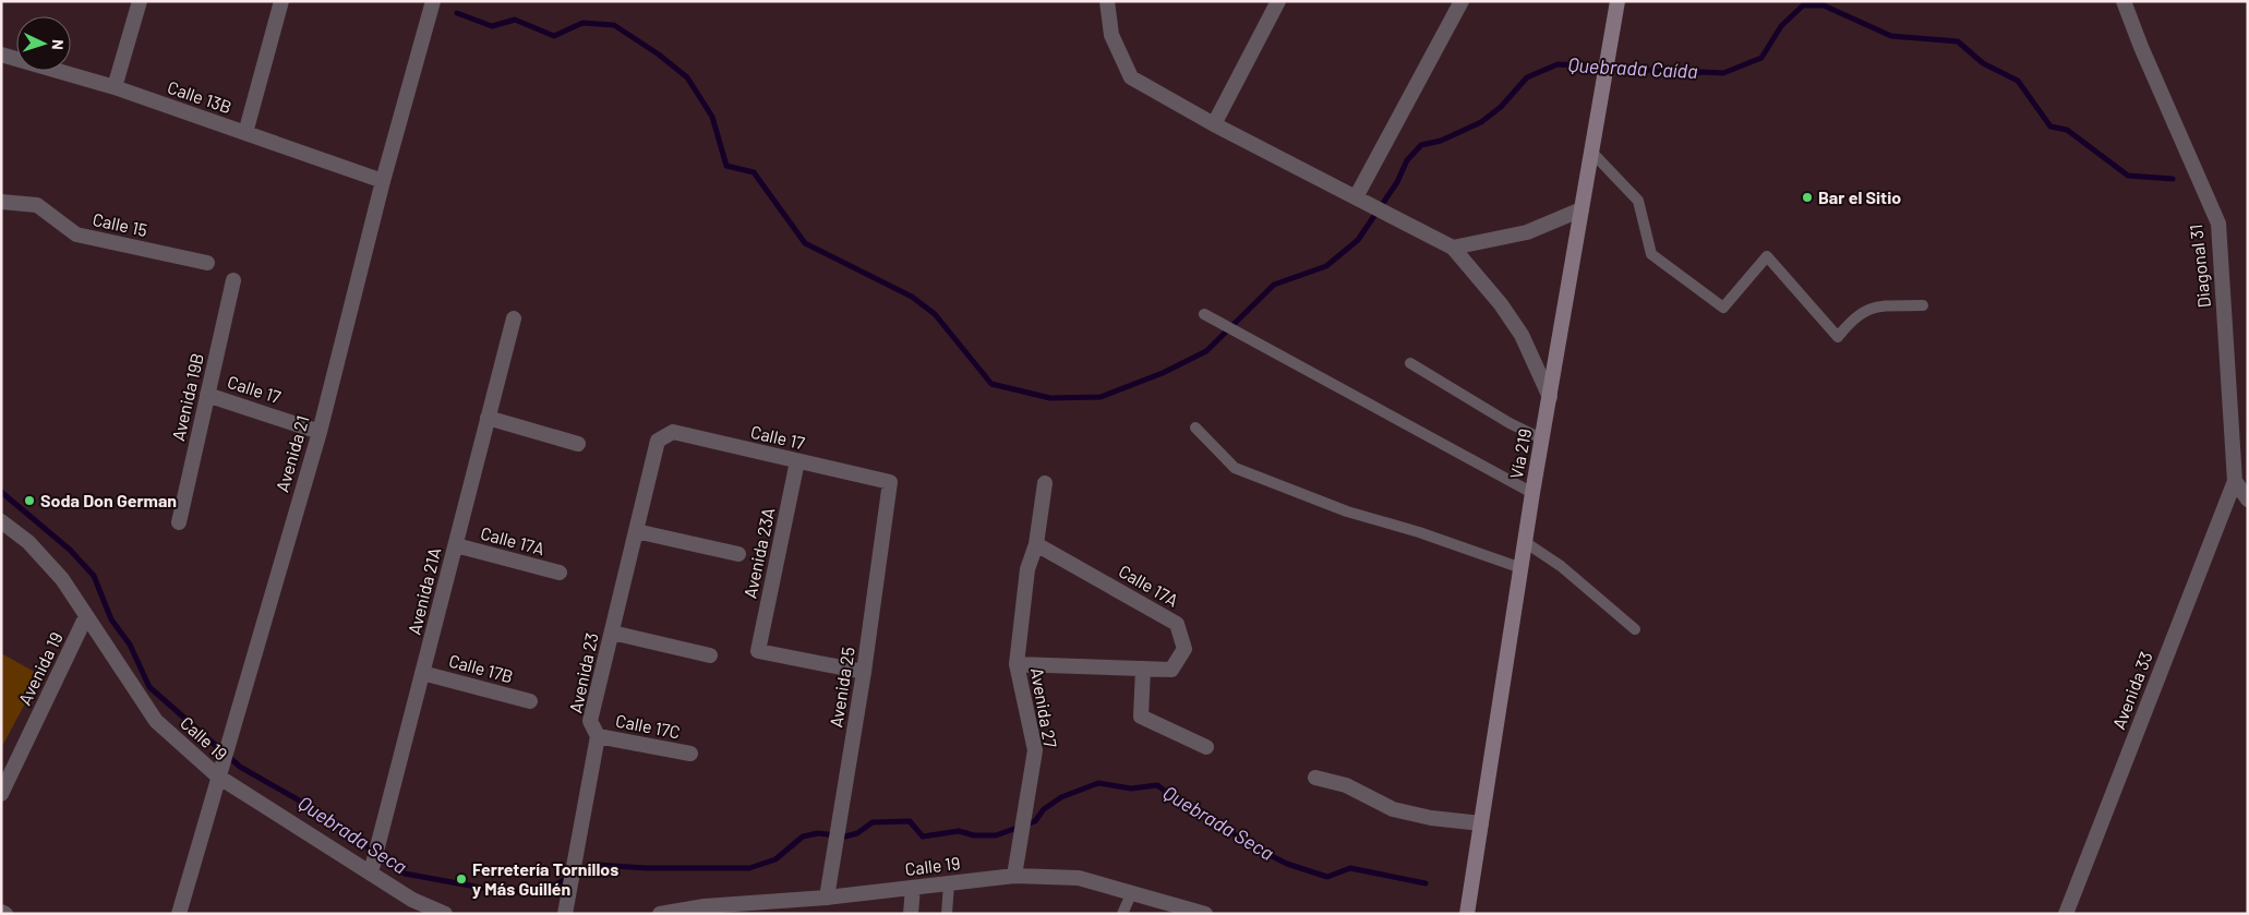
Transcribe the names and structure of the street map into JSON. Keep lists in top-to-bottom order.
{
  "streets": {
    "main road": ["Vía 219"],
    "street": [
      "Calle 13B",
      "Calle 15",
      "Diagonal 31",
      "Calle 17",
      "Avenida 19B",
      "Avenida 21",
      "Calle 17A",
      "Avenida 23A",
      "Avenida 21A",
      "Avenida 19",
      "Calle 17B",
      "Avenida 23",
      "Avenida 25",
      "Avenida 33",
      "Avenida 27",
      "Calle 17C",
      "Calle 19"
    ]
  },
  "crossings": [
    ["Calle 13B", "Avenida 21"],
    ["Diagonal 31", "Avenida 33"],
    ["Calle 17", "Avenida 19B"],
    ["Calle 17", "Avenida 21"],
    ["Calle 17", "Avenida 23A"],
    ["Calle 17", "Avenida 23"],
    ["Calle 17", "Avenida 25"],
    ["Avenida 21", "Calle 19"],
    ["Calle 17A", "Avenida 21A"],
    ["Calle 17A", "Avenida 27"],
    ["Avenida 23A", "Avenida 25"],
    ["Avenida 21A", "Calle 17B"],
    ["Avenida 21A", "Calle 19"],
    ["Avenida 19", "Calle 19"],
    ["Avenida 23", "Calle 17C"],
    ["Avenida 25", "Calle 19"],
    ["Avenida 27", "Calle 19"]
  ],
  "water": ["Quebrada Caída", "Quebrada Seca"],
  "places": ["Bar el Sitio", "Soda Don German", "Ferretería Tornillos y Más Guillén"],
  "north": "right"
}
